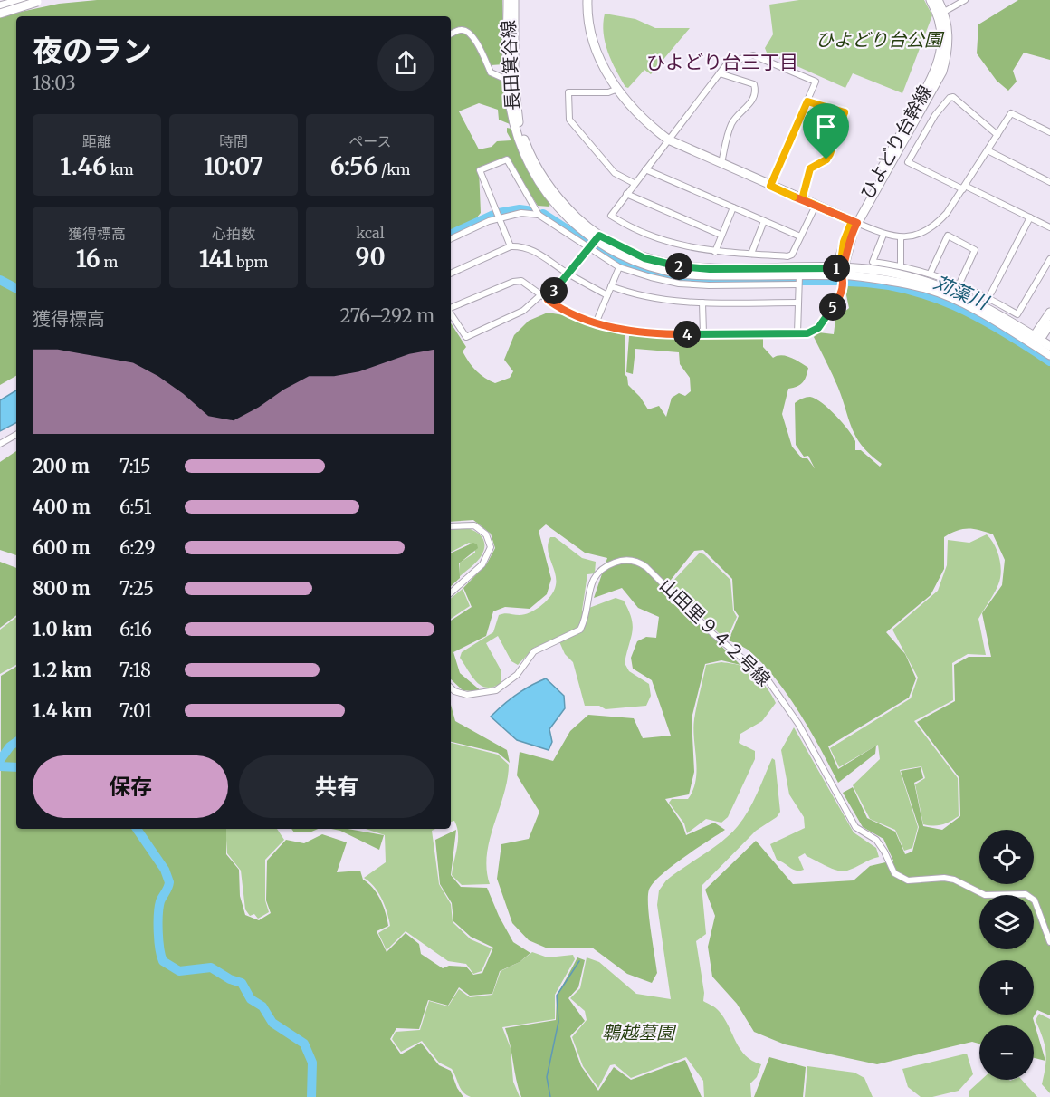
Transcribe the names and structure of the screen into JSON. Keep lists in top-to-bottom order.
{
  "streets": {
    "street": ["長田箕谷線", "ひよどり台幹線", "山田里９４２号線"]
  },
  "crossings": [
    ["長田箕谷線", "ひよどり台幹線"]
  ],
  "districts": ["ひよどり台三丁目"],
  "water": ["苅藻川"],
  "parks": ["ひよどり台公園", "鵯越墓園"],
  "page": {
    "heading": ["夜のラン", "18:03"],
    "stats": [
      ["距離", "1.46 km"],
      ["時間", "10:07"],
      ["ペース", "6:56 /km"],
      ["獲得標高", "16 m"],
      ["心拍数", "141 bpm"],
      ["kcal", "90"]
    ],
    "pins": [
      "2",
      "1",
      "3",
      "5",
      "4"
    ],
    "chart": ["獲得標高", "276–292 m"],
    "list": [
      {
        "name": "200 m",
        "note": "7:15"
      },
      {
        "name": "400 m",
        "note": "6:51"
      },
      {
        "name": "600 m",
        "note": "6:29"
      },
      {
        "name": "800 m",
        "note": "7:25"
      },
      {
        "name": "1.0 km",
        "note": "6:16"
      },
      {
        "name": "1.2 km",
        "note": "7:18"
      },
      {
        "name": "1.4 km",
        "note": "7:01"
      }
    ],
    "buttons": ["保存", "共有"],
    "map_buttons": ["+", "−"]
  }
}
